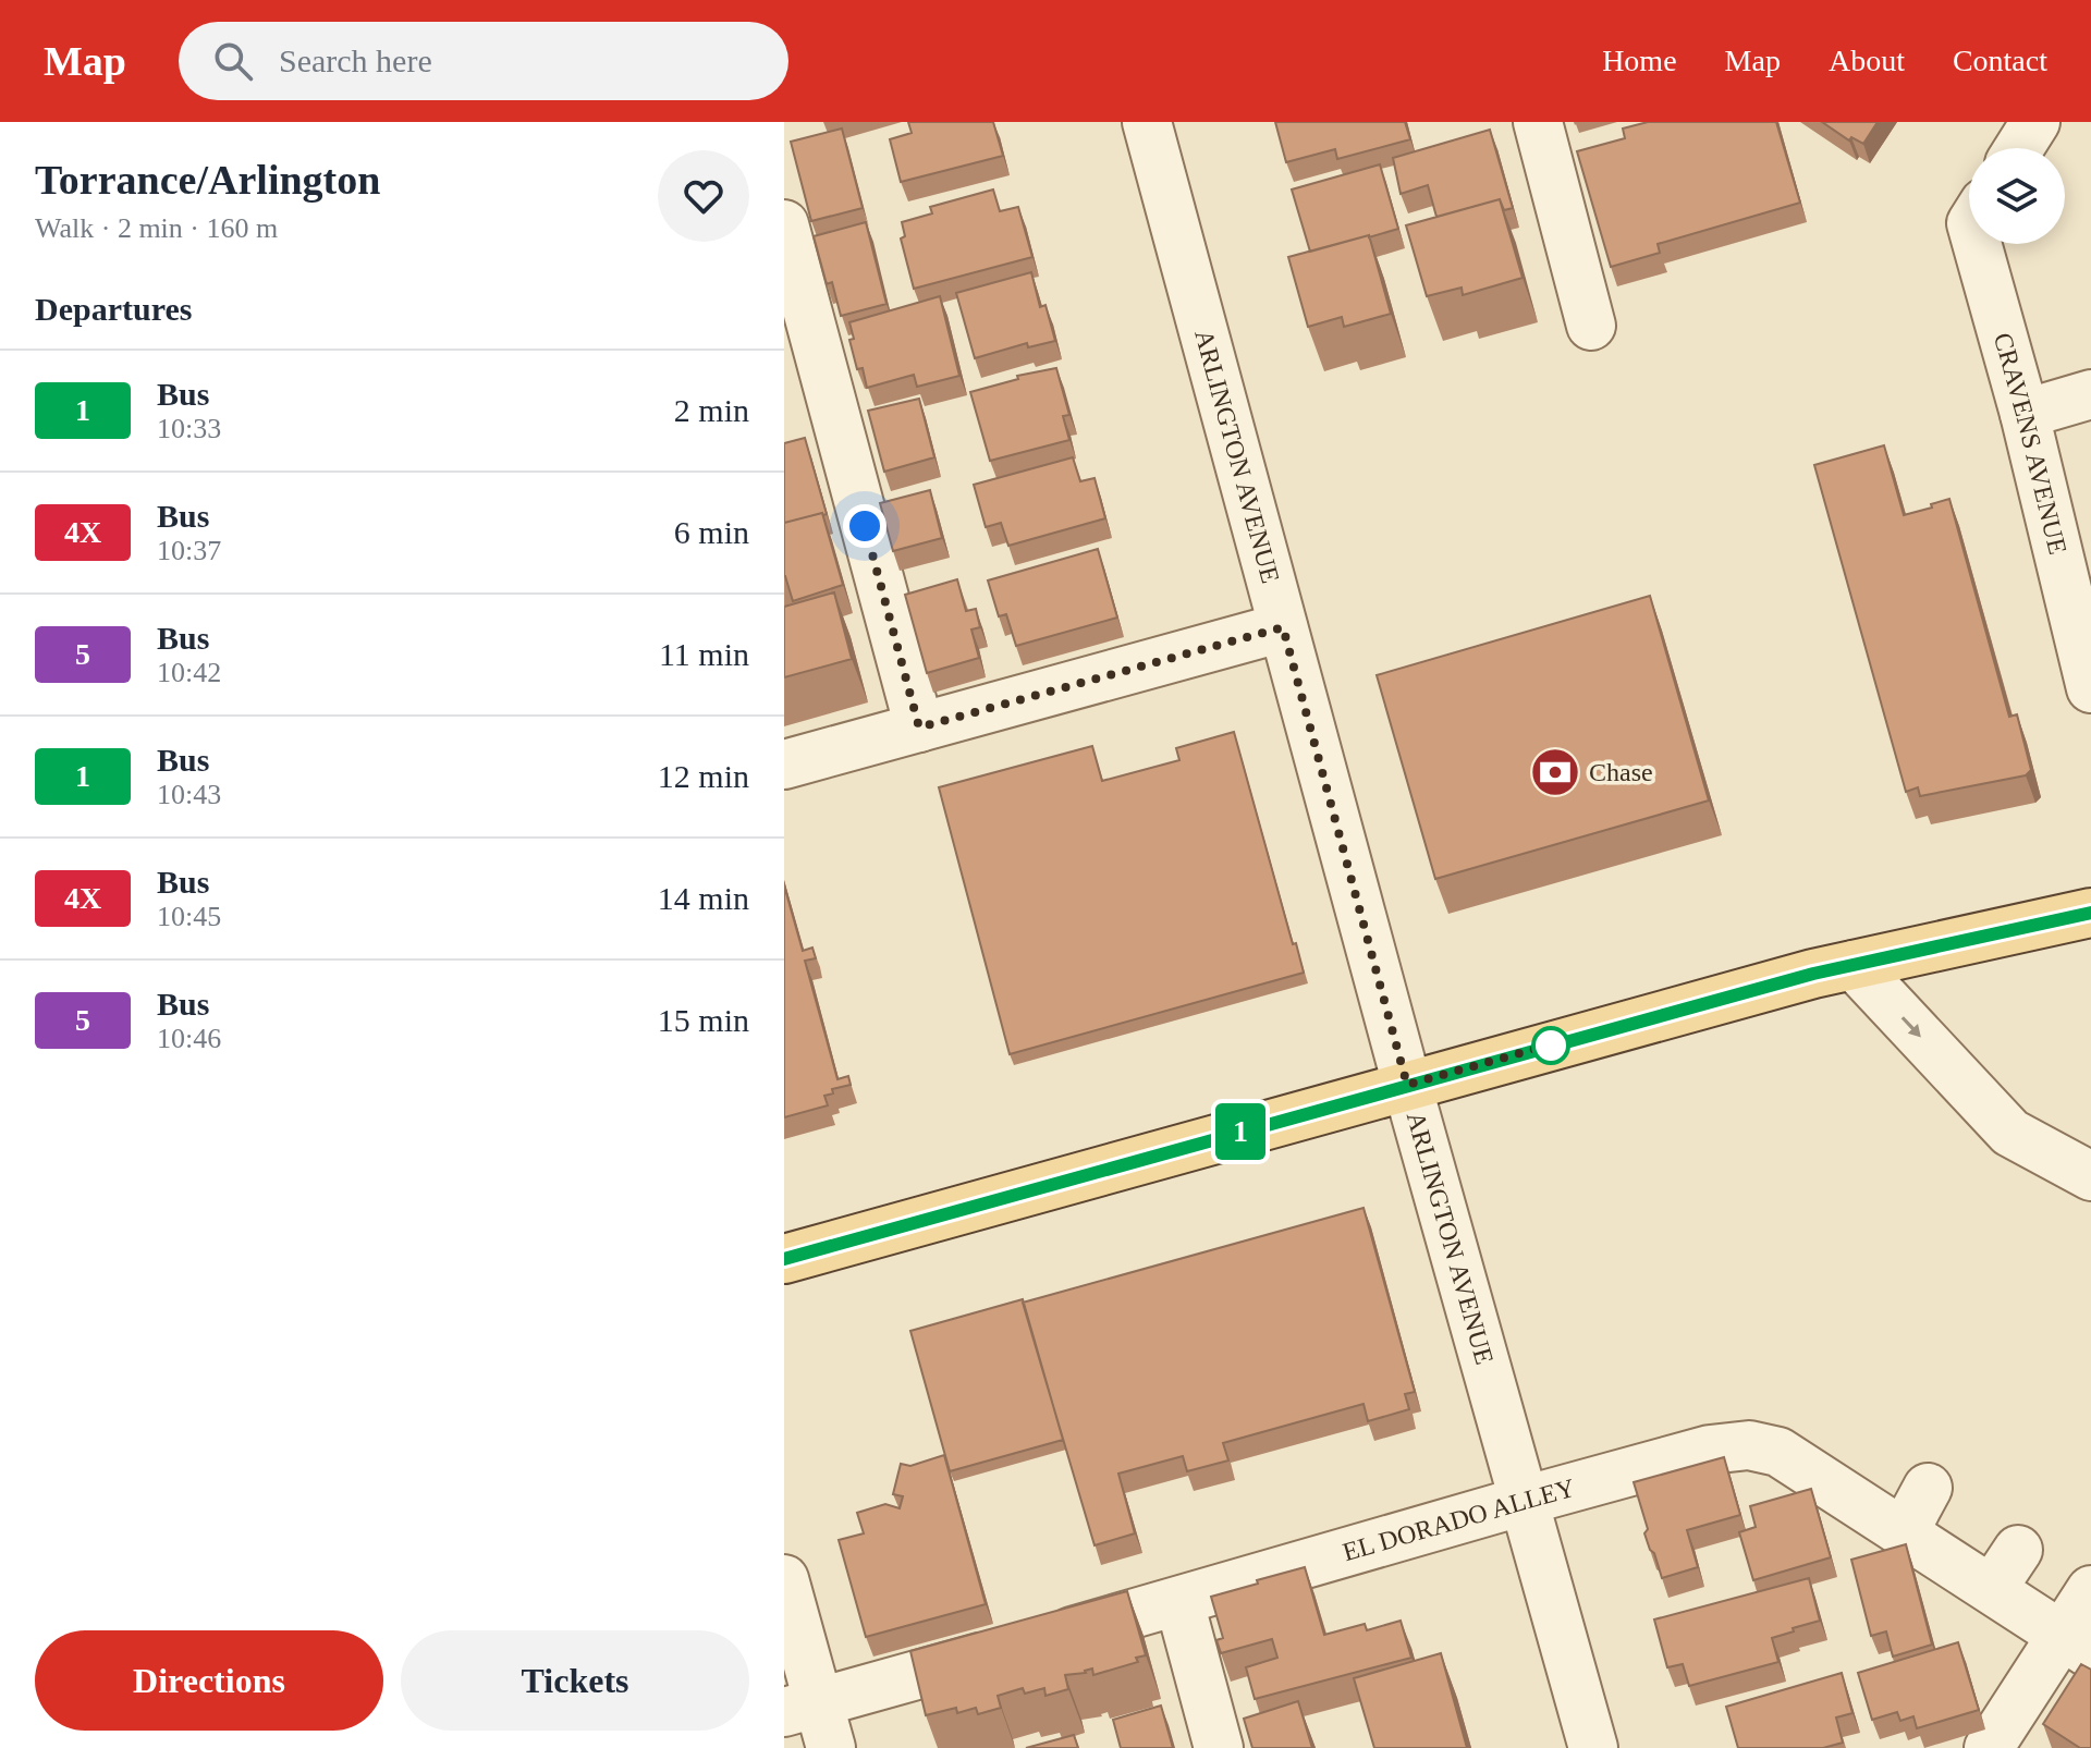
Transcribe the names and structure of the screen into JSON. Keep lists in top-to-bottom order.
{
  "streets": {
    "street": ["CRAVENS AVENUE", "ARLINGTON AVENUE", "EL DORADO ALLEY"]
  },
  "crossings": [
    ["ARLINGTON AVENUE", "EL DORADO ALLEY"]
  ],
  "places": {
    "bank": ["Chase"]
  },
  "lines": ["bus line 1"],
  "page": {
    "header": "Map",
    "search": "Search here",
    "nav": [
      "Home",
      "Map",
      "About",
      "Contact"
    ],
    "heading": [
      ["Torrance/Arlington", "Walk · 2 min · 160 m"],
      "Departures"
    ],
    "on_map": "1",
    "list": [
      {
        "mark": "1",
        "name": "Bus",
        "note": "10:33",
        "value": "2 min"
      },
      {
        "mark": "4X",
        "name": "Bus",
        "note": "10:37",
        "value": "6 min"
      },
      {
        "mark": "5",
        "name": "Bus",
        "note": "10:42",
        "value": "11 min"
      },
      {
        "mark": "1",
        "name": "Bus",
        "note": "10:43",
        "value": "12 min"
      },
      {
        "mark": "4X",
        "name": "Bus",
        "note": "10:45",
        "value": "14 min"
      },
      {
        "mark": "5",
        "name": "Bus",
        "note": "10:46",
        "value": "15 min"
      }
    ],
    "buttons": ["Directions", "Tickets"]
  }
}
